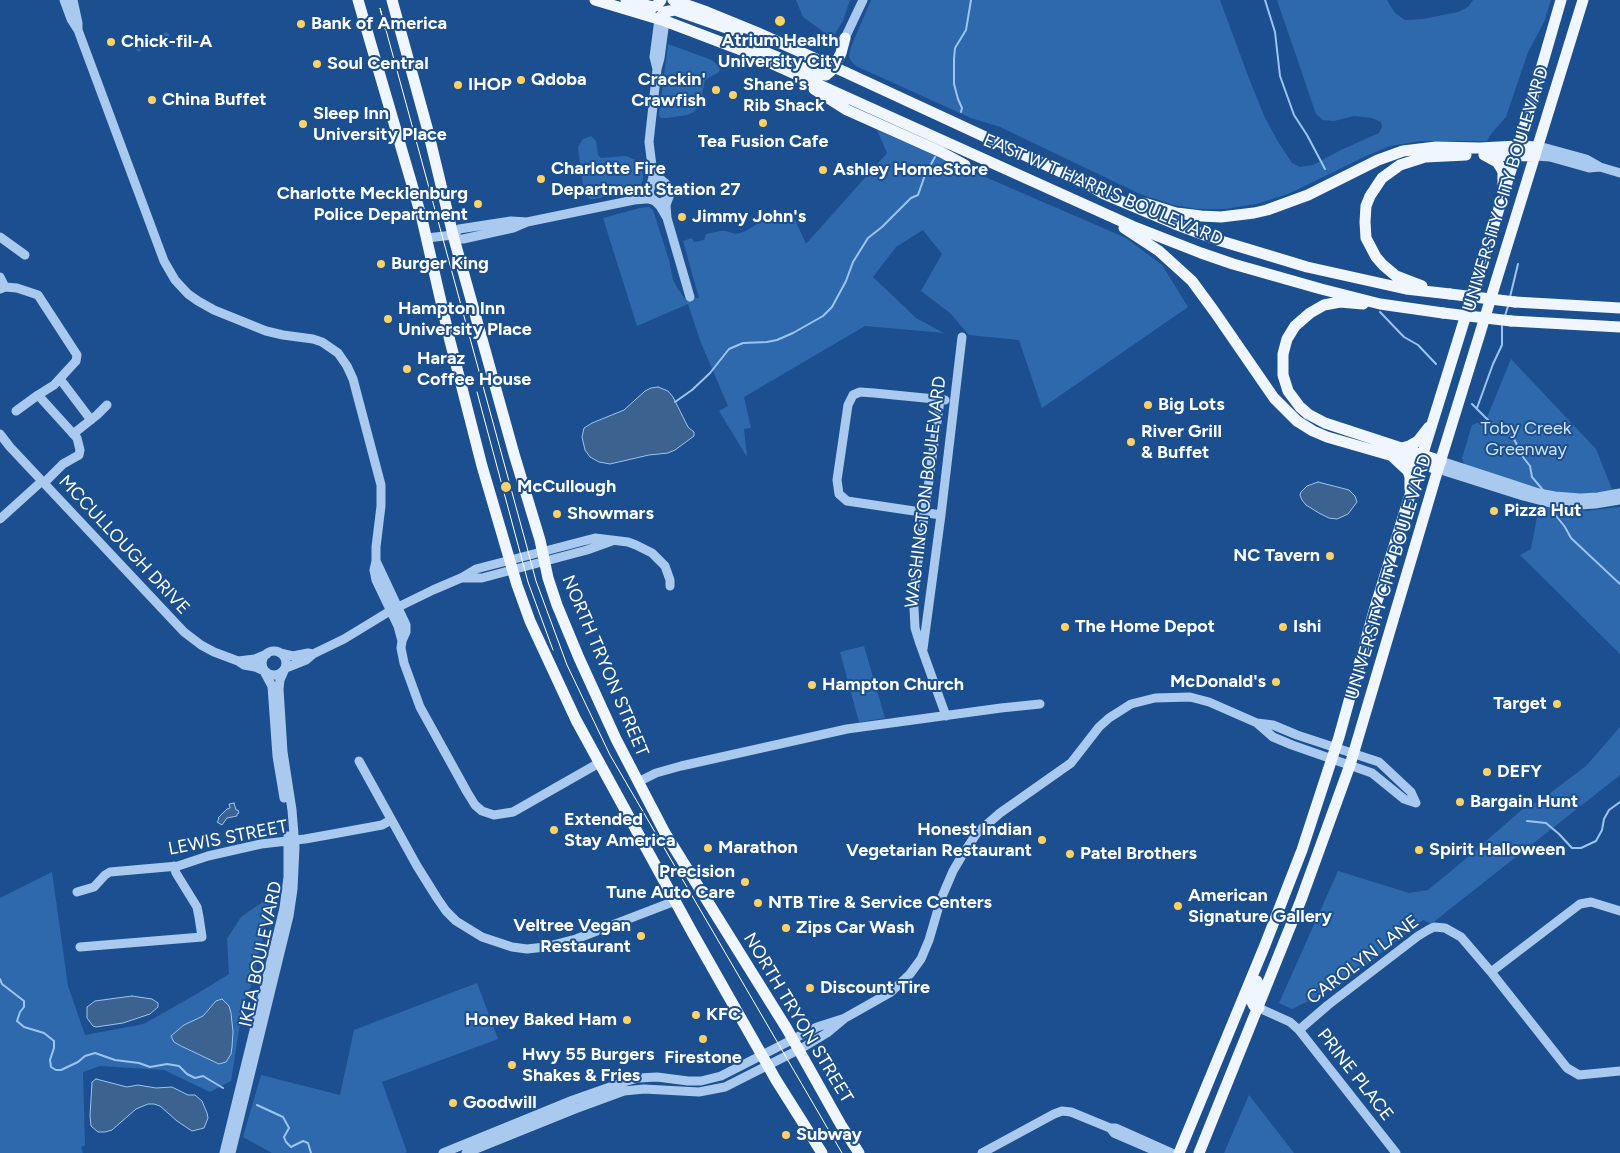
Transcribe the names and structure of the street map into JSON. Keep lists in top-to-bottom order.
{
  "streets": {
    "main road": ["UNIVERSITY CITY BOULEVARD", "EAST W T HARRIS BOULEVARD", "NORTH TRYON STREET"],
    "street": [
      "WASHINGTON BOULEVARD",
      "MCCULLOUGH DRIVE",
      "LEWIS STREET",
      "IKEA BOULEVARD",
      "CAROLYN LANE",
      "PRINE PLACE"
    ]
  },
  "crossings": [
    ["UNIVERSITY CITY BOULEVARD", "PRINE PLACE"],
    ["MCCULLOUGH DRIVE", "NORTH TRYON STREET"],
    ["MCCULLOUGH DRIVE", "IKEA BOULEVARD"],
    ["LEWIS STREET", "IKEA BOULEVARD"],
    ["CAROLYN LANE", "PRINE PLACE"]
  ],
  "parks": ["Toby Creek Greenway"],
  "places": [
    "Atrium Health University City",
    "Bank of America",
    "Chick-fil-A",
    "Soul Central",
    "Qdoba",
    "IHOP",
    "Crackin' Crawfish",
    "Shane's Rib Shack",
    "China Buffet",
    "Tea Fusion Cafe",
    "Sleep Inn University Place",
    "Ashley HomeStore",
    "Charlotte Fire Department Station 27",
    "Charlotte Mecklenburg Police Department",
    "Jimmy John's",
    "Burger King",
    "Hampton Inn University Place",
    "Haraz Coffee House",
    "Big Lots",
    "River Grill & Buffet",
    "McCullough",
    "Pizza Hut",
    "Showmars",
    "NC Tavern",
    "The Home Depot",
    "Ishi",
    "McDonald's",
    "Hampton Church",
    "Target",
    "DEFY",
    "Bargain Hunt",
    "Extended Stay America",
    "Honest Indian Vegetarian Restaurant",
    "Marathon",
    "Spirit Halloween",
    "Patel Brothers",
    "Precision Tune Auto Care",
    "NTB Tire & Service Centers",
    "American Signature Gallery",
    "Zips Car Wash",
    "Veltree Vegan Restaurant",
    "Discount Tire",
    "KFC",
    "Honey Baked Ham",
    "Firestone",
    "Hwy 55 Burgers Shakes & Fries",
    "Goodwill",
    "Subway"
  ]
}
